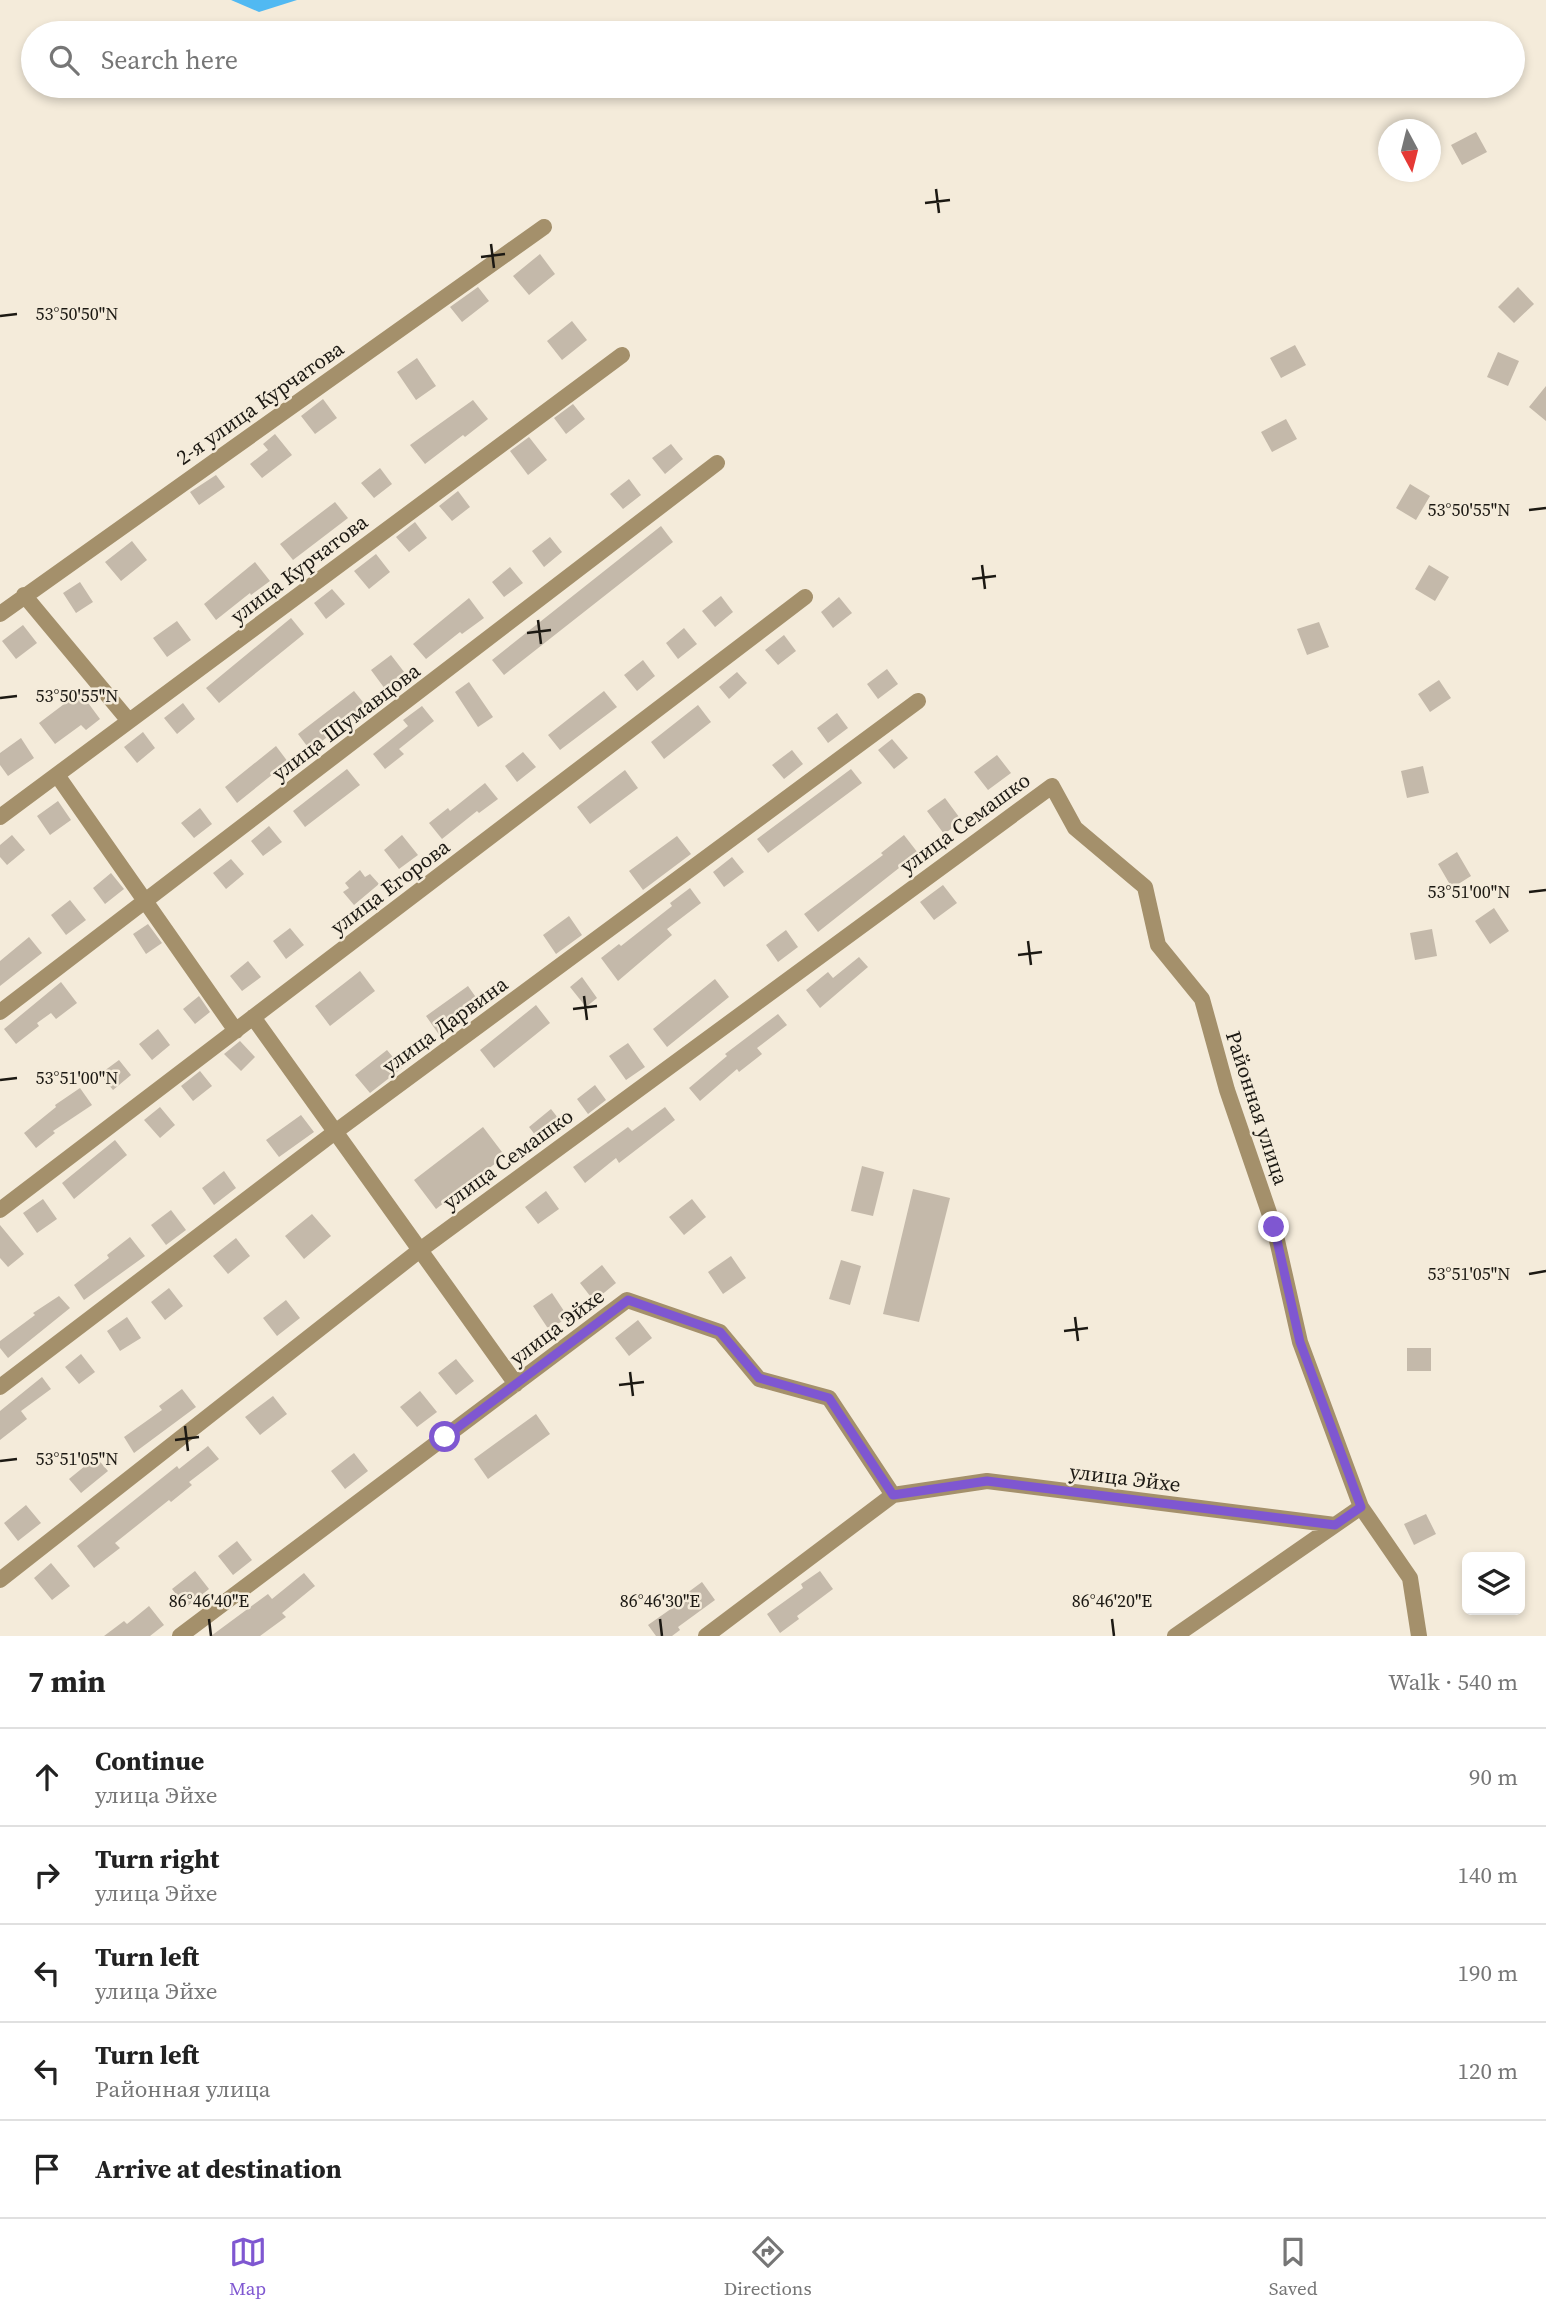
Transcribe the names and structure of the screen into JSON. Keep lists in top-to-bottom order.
{
  "streets": {
    "street": [
      "2-я улица Курчатова",
      "улица Курчатова",
      "улица Шумавцова",
      "улица Семашко",
      "улица Егорова",
      "улица Дарвина",
      "Районная улица",
      "улица Эйхе"
    ]
  },
  "crossings": [
    ["улица Семашко", "Районная улица"]
  ],
  "north": "bottom",
  "page": {
    "search": "Search here",
    "heading": ["7 min", "Walk · 540 m"],
    "list": [
      ["Continue", "улица Эйхе", "90 m"],
      ["Turn right", "улица Эйхе", "140 m"],
      ["Turn left", "улица Эйхе", "190 m"],
      ["Turn left", "Районная улица", "120 m"],
      "Arrive at destination"
    ],
    "nav": ["Map", "Directions", "Saved"]
  },
  "coordinates": [
    "53°50'50\"N",
    "53°50'55\"N",
    "53°51'00\"N",
    "53°51'05\"N",
    "86°46'40\"E",
    "86°46'30\"E",
    "86°46'20\"E"
  ]
}
